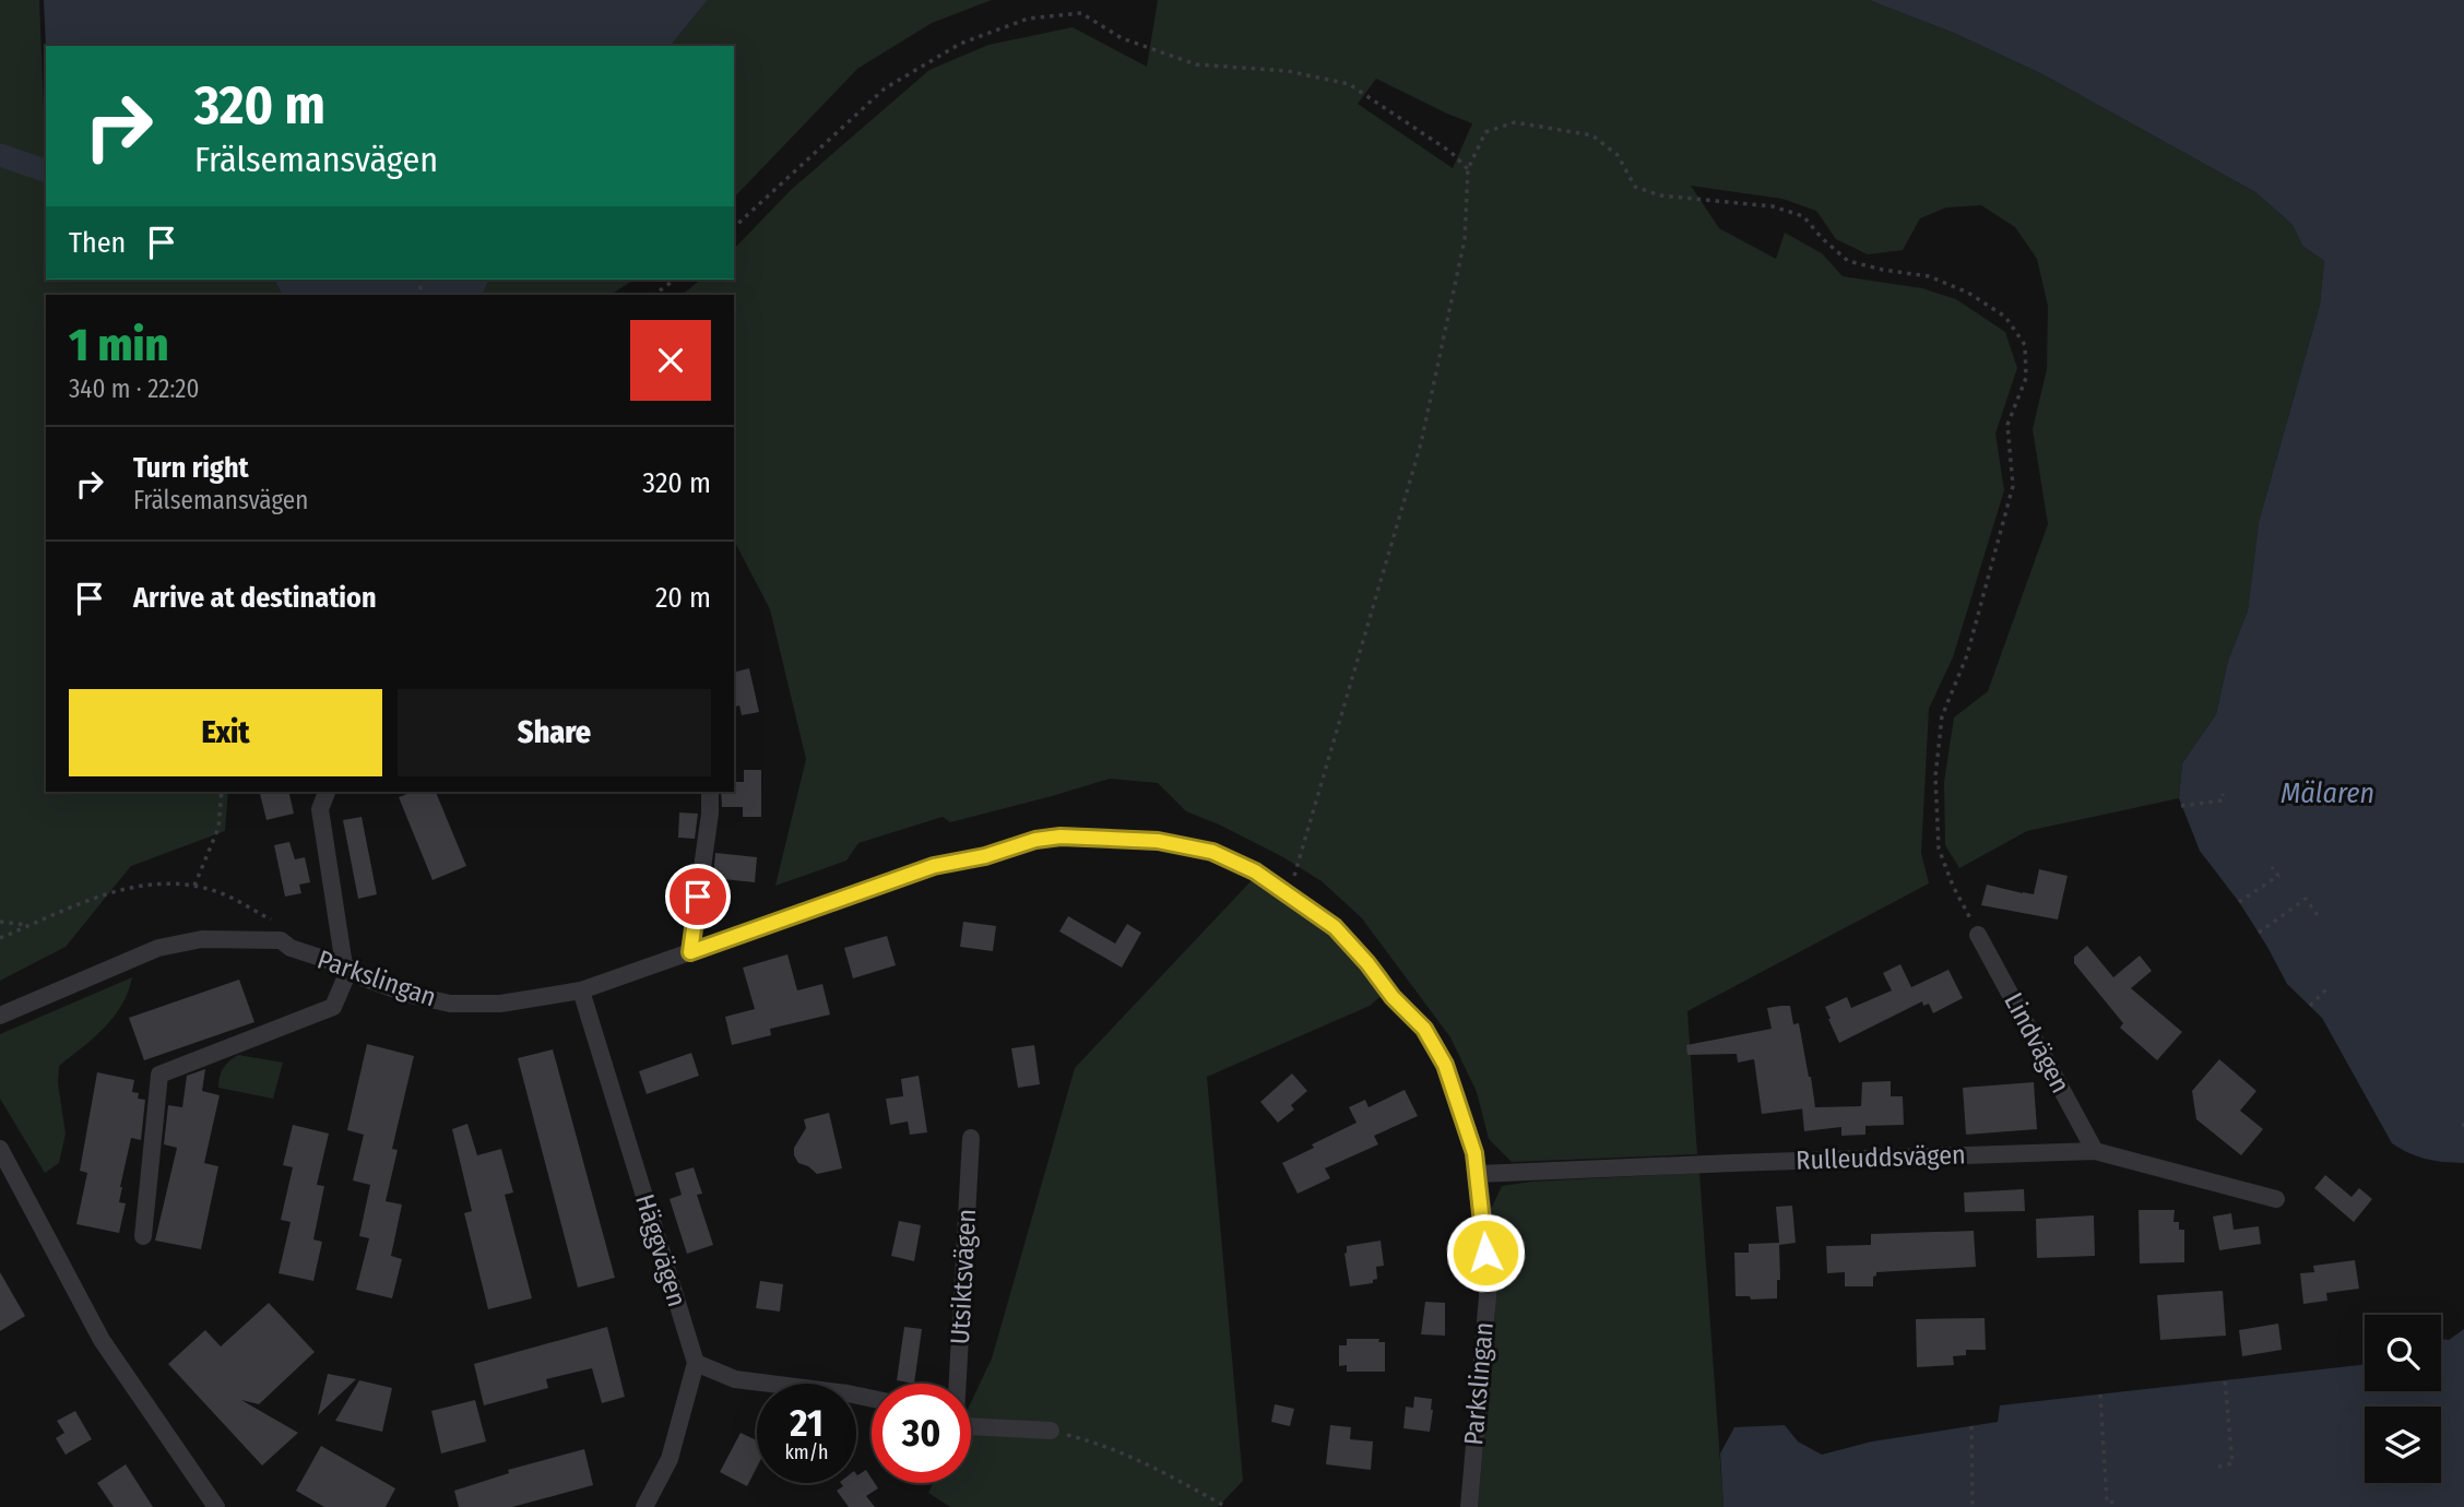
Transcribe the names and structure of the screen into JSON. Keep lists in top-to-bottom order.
{
  "streets": {
    "street": [
      "Parkslingan",
      "Lindvägen",
      "Rulleuddsvägen",
      "Häggvägen",
      "Utsiktsvägen"
    ]
  },
  "crossings": [
    ["Parkslingan", "Rulleuddsvägen"],
    ["Parkslingan", "Häggvägen"],
    ["Lindvägen", "Rulleuddsvägen"]
  ],
  "water": ["Mälaren"],
  "page": {
    "turn": ["320 m", "Frälsemansvägen"],
    "then": "Then",
    "heading": ["1 min", "340 m · 22:20"],
    "list": [
      {
        "name": "Turn right",
        "note": "Frälsemansvägen",
        "value": "320 m"
      },
      {
        "name": "Arrive at destination",
        "value": "20 m"
      }
    ],
    "buttons": ["Exit", "Share"],
    "speed": "21 km/h",
    "limit": "30"
  }
}
